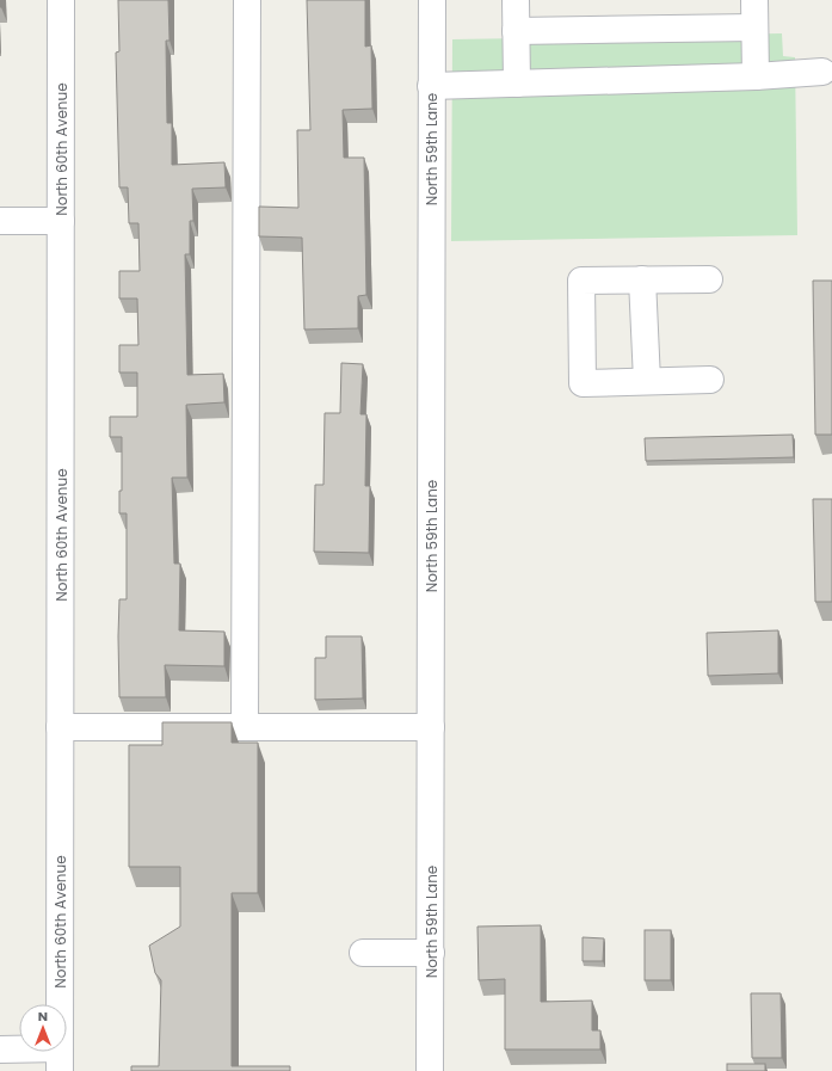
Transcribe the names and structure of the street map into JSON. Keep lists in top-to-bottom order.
{
  "streets": {
    "street": ["North 60th Avenue", "North 59th Lane"]
  },
  "north": "top"
}
